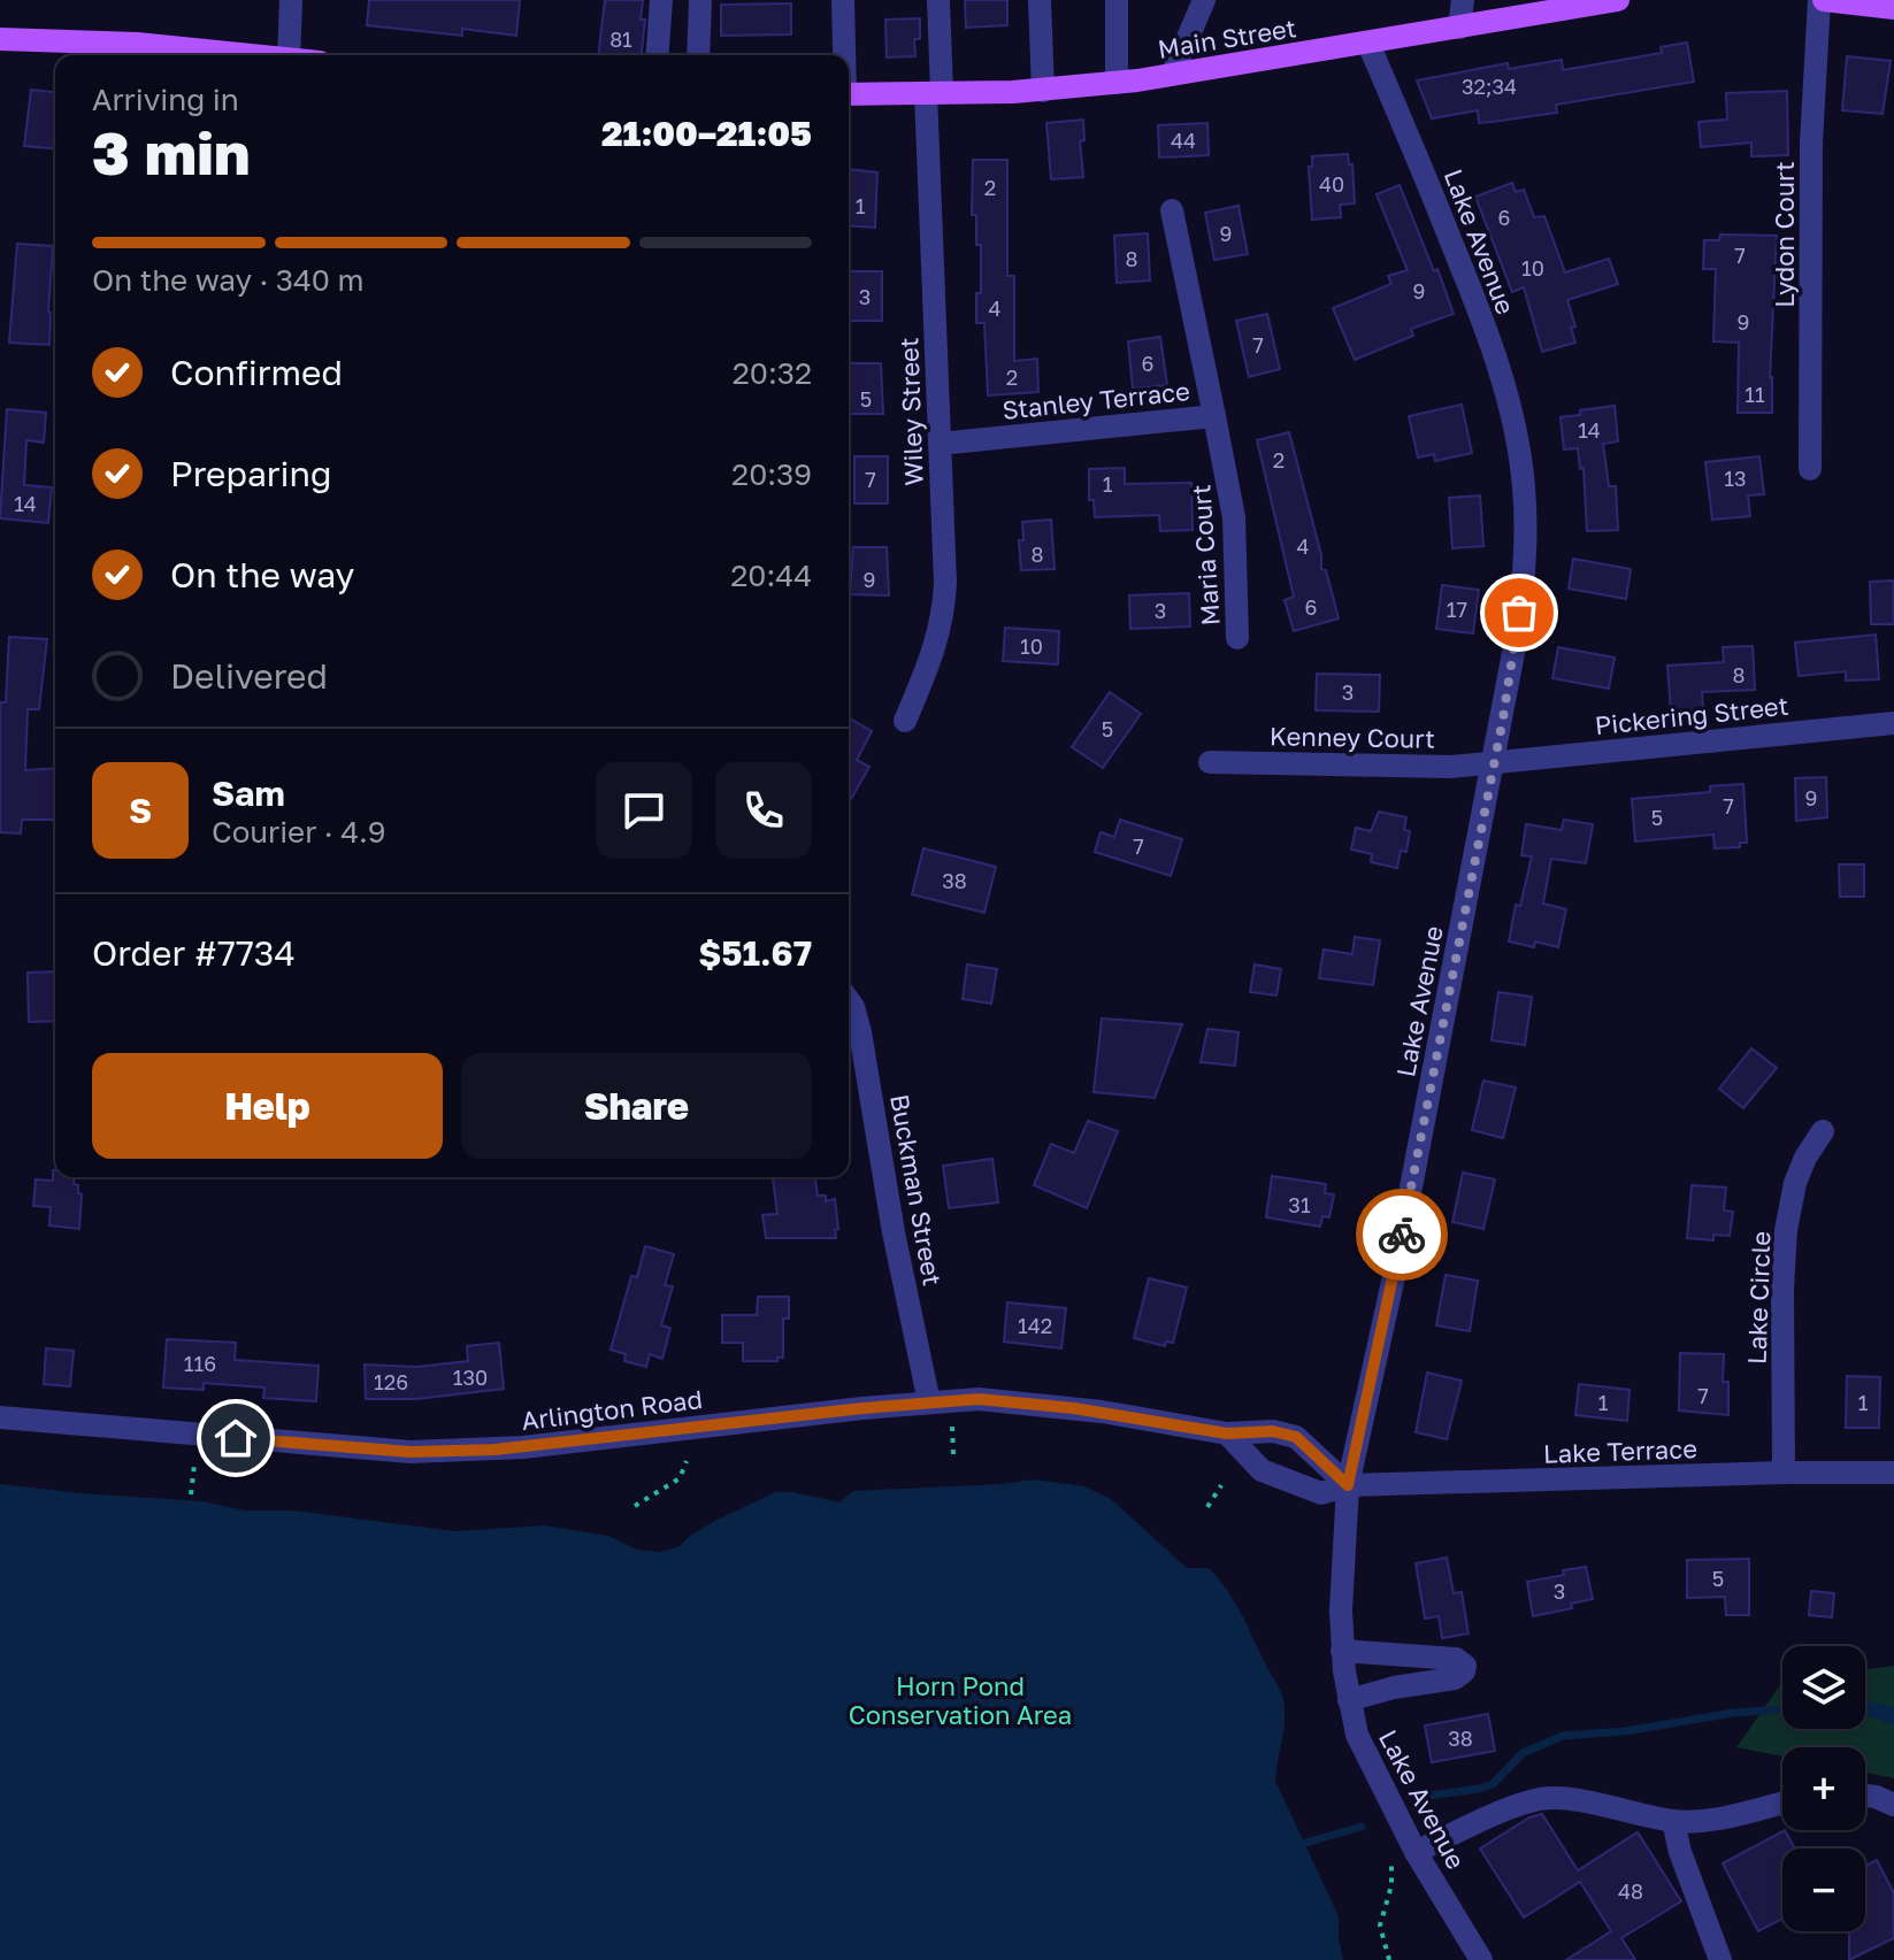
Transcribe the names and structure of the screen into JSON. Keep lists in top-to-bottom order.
{
  "streets": {
    "main road": ["Main Street"],
    "street": [
      "Lydon Court",
      "Lake Avenue",
      "Stanley Terrace",
      "Wiley Street",
      "Maria Court",
      "Pickering Street",
      "Kenney Court",
      "Buckman Street",
      "Lake Circle",
      "Arlington Road",
      "Lake Terrace"
    ]
  },
  "crossings": [
    ["Main Street", "Lake Avenue"],
    ["Main Street", "Wiley Street"],
    ["Lake Avenue", "Pickering Street"],
    ["Lake Avenue", "Kenney Court"],
    ["Lake Avenue", "Arlington Road"],
    ["Lake Avenue", "Lake Terrace"],
    ["Stanley Terrace", "Wiley Street"],
    ["Stanley Terrace", "Maria Court"],
    ["Pickering Street", "Kenney Court"],
    ["Buckman Street", "Arlington Road"],
    ["Lake Circle", "Lake Terrace"],
    ["Arlington Road", "Lake Terrace"]
  ],
  "parks": ["Horn Pond Conservation Area"],
  "house_numbers": [
    "81",
    "32;34",
    "44",
    "40",
    "2",
    "1",
    "6",
    "9",
    "7",
    "8",
    "10",
    "9",
    "3",
    "4",
    "9",
    "7",
    "6",
    "2",
    "11",
    "5",
    "14",
    "2",
    "13",
    "7",
    "1",
    "14",
    "4",
    "8",
    "9",
    "6",
    "17",
    "3",
    "10",
    "8",
    "3",
    "5",
    "9",
    "7",
    "5",
    "7",
    "38",
    "31",
    "142",
    "116",
    "130",
    "126",
    "7",
    "1",
    "1",
    "5",
    "3",
    "38",
    "48"
  ],
  "page": {
    "heading": ["3 min", "Arriving in", "21:00–21:05"],
    "panel": [
      "Sam",
      "Courier · 4.9",
      "Order #7734",
      "$51.67"
    ],
    "bar": "On the way · 340 m",
    "list": [
      ["Confirmed", "20:32"],
      ["Preparing", "20:39"],
      ["On the way", "20:44"],
      "Delivered"
    ],
    "round": "S",
    "buttons": ["Help", "Share"],
    "map_buttons": ["+", "−"]
  }
}
